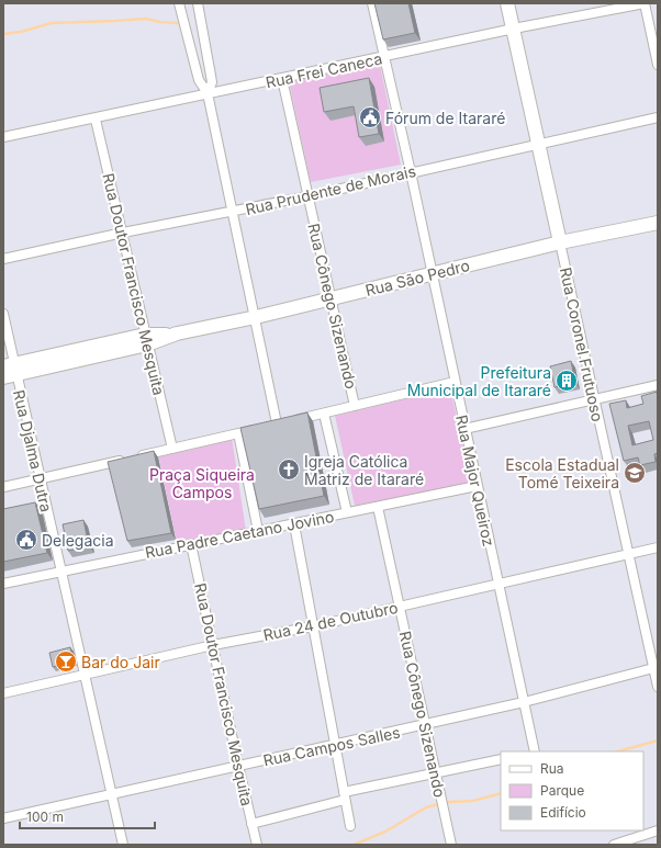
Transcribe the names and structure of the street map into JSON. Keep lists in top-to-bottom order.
{
  "streets": {
    "main road": ["Rua São Pedro", "Rua Coronel Frutuoso"],
    "street": [
      "Rua Frei Caneca",
      "Rua Prudente de Morais",
      "Rua Doutor Francisco Mesquita",
      "Rua Cônego Sizenando",
      "Rua Djalma Dutra",
      "Rua Major Queiroz",
      "Rua Padre Caetano Jovino",
      "Rua 24 de Outubro",
      "Rua Campos Salles"
    ]
  },
  "crossings": [
    ["Rua Frei Caneca", "Rua Doutor Francisco Mesquita"],
    ["Rua Frei Caneca", "Rua Cônego Sizenando"],
    ["Rua Frei Caneca", "Rua Coronel Frutuoso"],
    ["Rua Frei Caneca", "Rua Major Queiroz"],
    ["Rua Prudente de Morais", "Rua Doutor Francisco Mesquita"],
    ["Rua Prudente de Morais", "Rua Cônego Sizenando"],
    ["Rua Prudente de Morais", "Rua Coronel Frutuoso"],
    ["Rua Prudente de Morais", "Rua Major Queiroz"],
    ["Rua São Pedro", "Rua Doutor Francisco Mesquita"],
    ["Rua São Pedro", "Rua Cônego Sizenando"],
    ["Rua São Pedro", "Rua Coronel Frutuoso"],
    ["Rua São Pedro", "Rua Djalma Dutra"],
    ["Rua São Pedro", "Rua Major Queiroz"],
    ["Rua Doutor Francisco Mesquita", "Rua Padre Caetano Jovino"],
    ["Rua Doutor Francisco Mesquita", "Rua 24 de Outubro"],
    ["Rua Doutor Francisco Mesquita", "Rua Campos Salles"],
    ["Rua Cônego Sizenando", "Rua Padre Caetano Jovino"],
    ["Rua Cônego Sizenando", "Rua 24 de Outubro"],
    ["Rua Cônego Sizenando", "Rua Campos Salles"],
    ["Rua Coronel Frutuoso", "Rua 24 de Outubro"],
    ["Rua Coronel Frutuoso", "Rua Campos Salles"],
    ["Rua Djalma Dutra", "Rua Padre Caetano Jovino"],
    ["Rua Djalma Dutra", "Rua 24 de Outubro"],
    ["Rua Djalma Dutra", "Rua Campos Salles"],
    ["Rua Major Queiroz", "Rua Padre Caetano Jovino"],
    ["Rua Major Queiroz", "Rua 24 de Outubro"],
    ["Rua Major Queiroz", "Rua Campos Salles"]
  ],
  "parks": ["Praça Siqueira Campos"],
  "places": {
    "public building": ["Fórum de Itararé", "Delegacia"],
    "building": ["Prefeitura Municipal de Itararé"],
    "church": ["Igreja Católica Matriz de Itararé"],
    "school or university": ["Escola Estadual Tomé Teixeira"],
    "bar": ["Bar do Jair"]
  },
  "legend": ["Rua", "Parque", "Edifício"],
  "scale_bar": "100 m"
}
